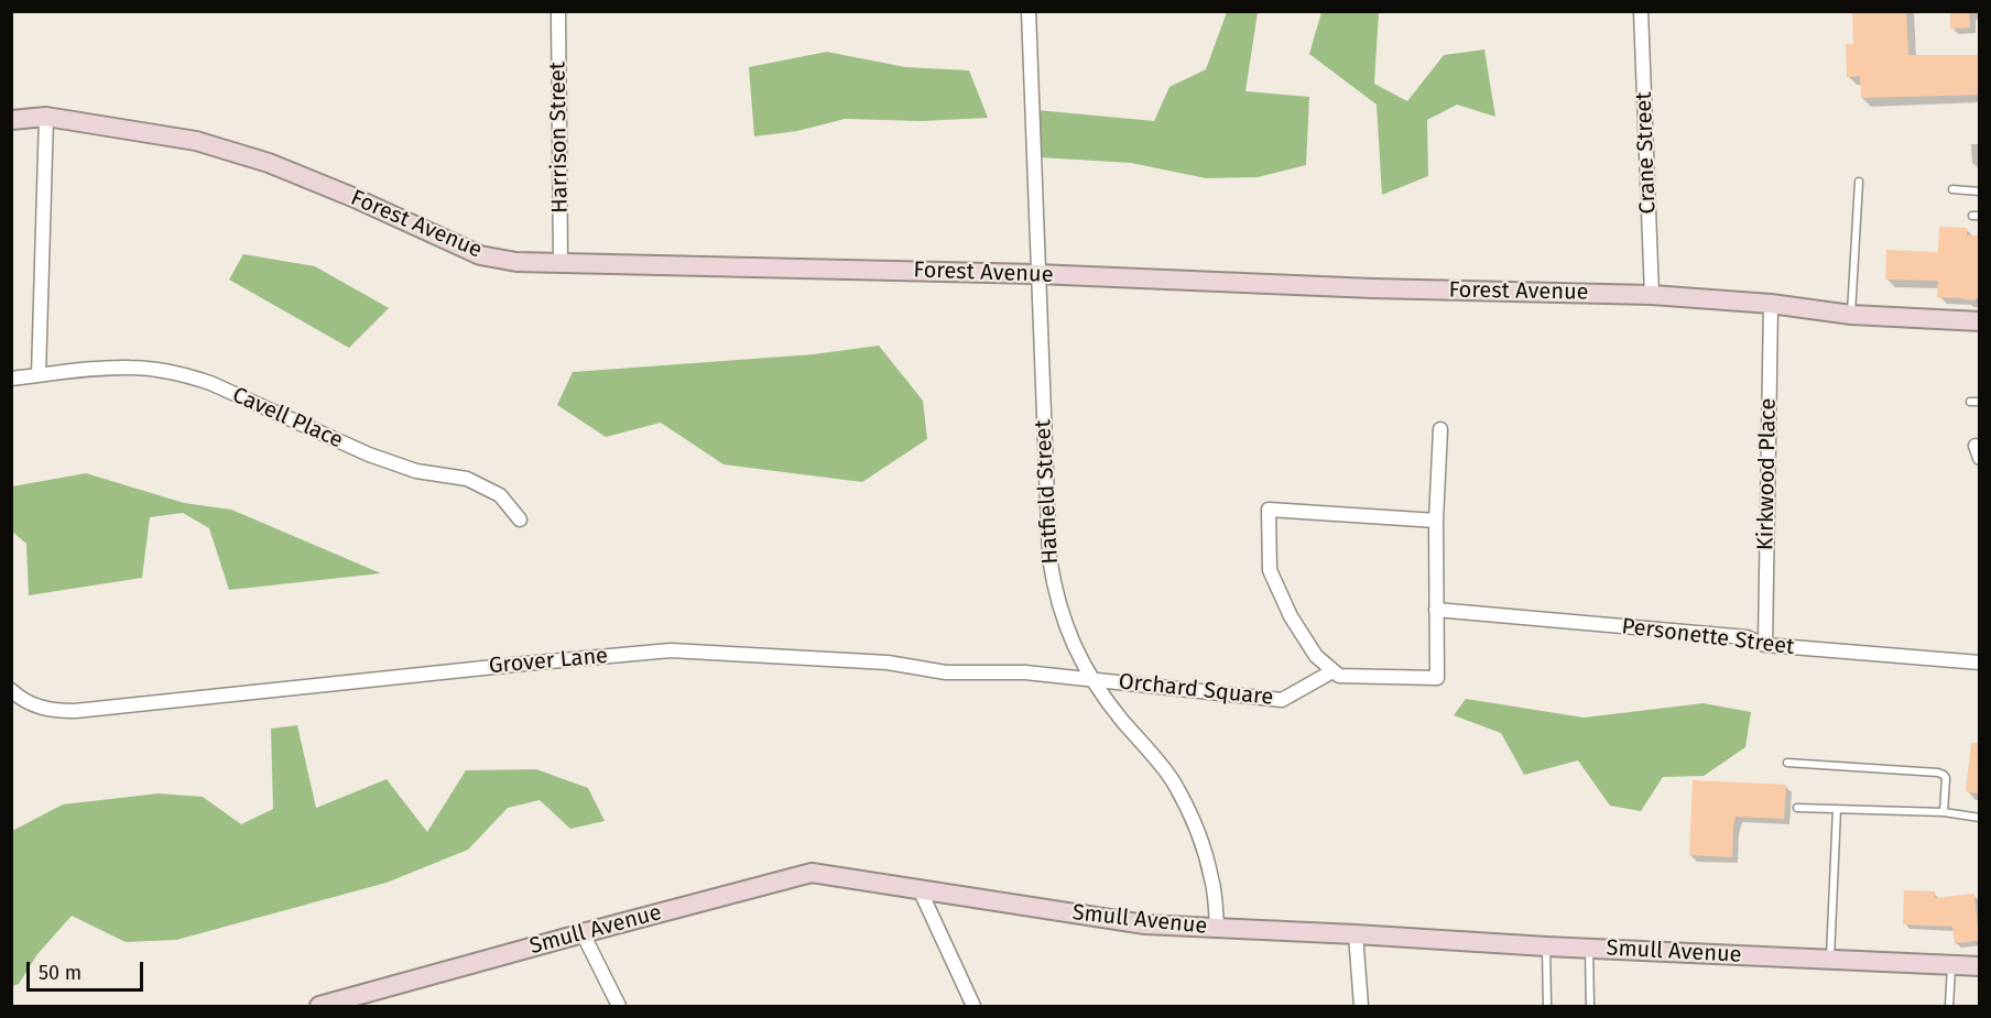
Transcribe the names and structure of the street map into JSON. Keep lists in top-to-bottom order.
{
  "streets": {
    "street": [
      "Harrison Street",
      "Crane Street",
      "Forest Avenue",
      "Cavell Place",
      "Kirkwood Place",
      "Hatfield Street",
      "Personette Street",
      "Grover Lane",
      "Orchard Square",
      "Smull Avenue"
    ]
  },
  "crossings": [
    ["Harrison Street", "Forest Avenue"],
    ["Crane Street", "Forest Avenue"],
    ["Forest Avenue", "Kirkwood Place"],
    ["Forest Avenue", "Hatfield Street"],
    ["Kirkwood Place", "Personette Street"],
    ["Hatfield Street", "Grover Lane"],
    ["Hatfield Street", "Orchard Square"],
    ["Hatfield Street", "Smull Avenue"],
    ["Grover Lane", "Orchard Square"]
  ],
  "scale_bar": "50 m"
}
